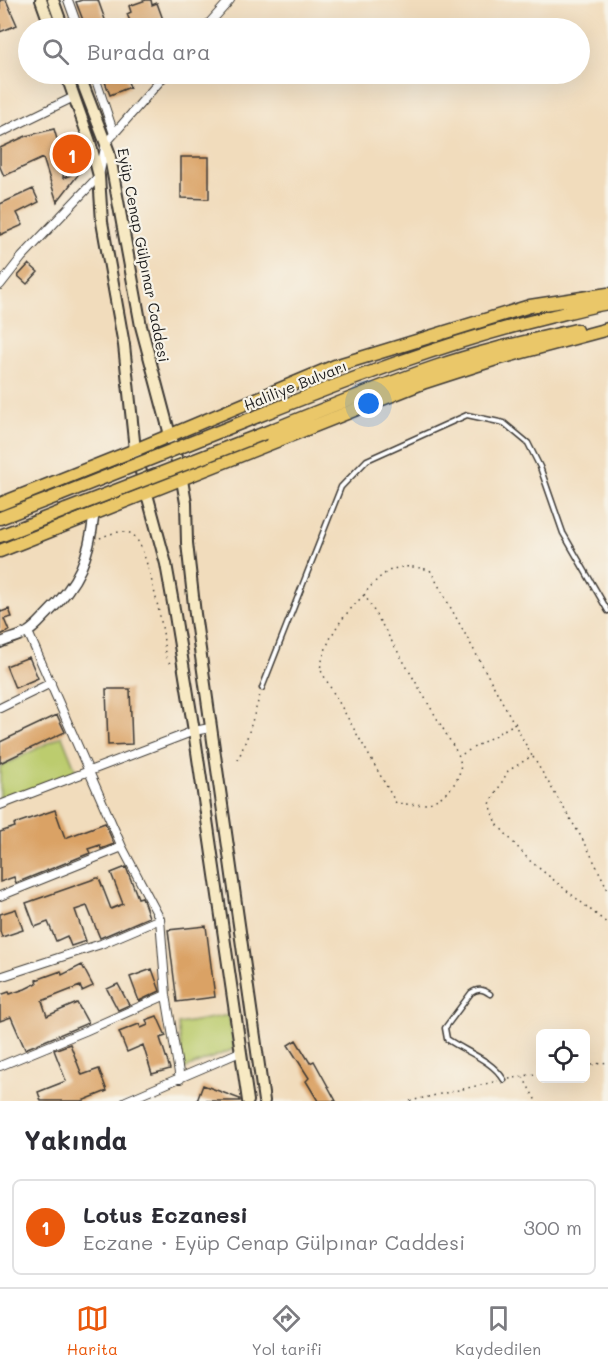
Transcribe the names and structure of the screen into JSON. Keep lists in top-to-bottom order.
{
  "streets": {
    "highway": ["Haliliye Bulvarı"],
    "main road": ["Eyüp Cenap Gülpınar Caddesi"]
  },
  "page": {
    "search": "Burada ara",
    "pins": "1",
    "heading": "Yakında",
    "list": [
      {
        "mark": "1",
        "name": "Lotus Eczanesi",
        "note": "Eczane · Eyüp Cenap Gülpınar Caddesi",
        "value": "300 m"
      }
    ],
    "nav": ["Harita", "Yol tarifi", "Kaydedilen"]
  }
}
